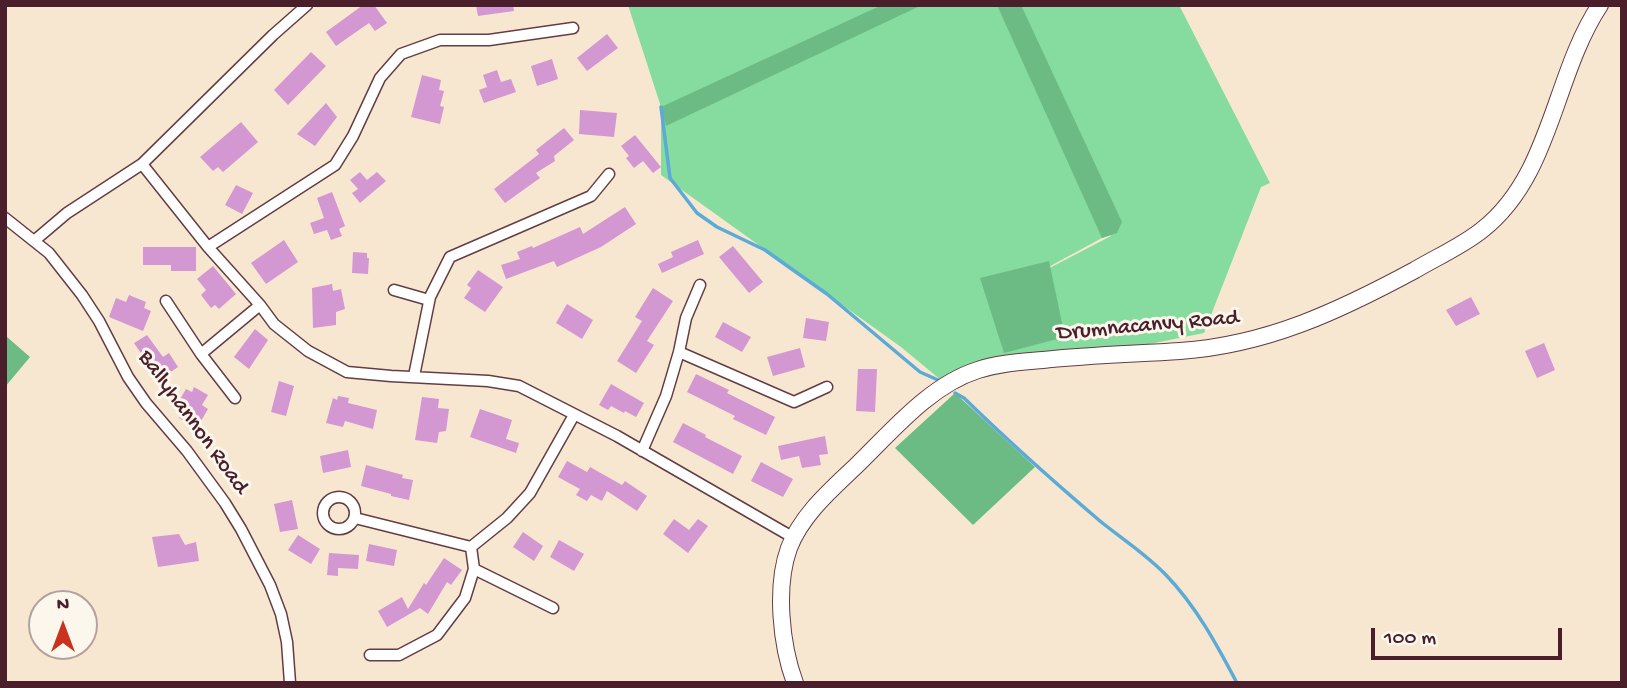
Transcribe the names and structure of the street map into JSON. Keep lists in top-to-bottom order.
{
  "streets": {
    "main road": ["Drumnacanvy Road"],
    "street": ["Ballyhannon Road"]
  },
  "scale_bar": "100 m",
  "north": "top"
}
